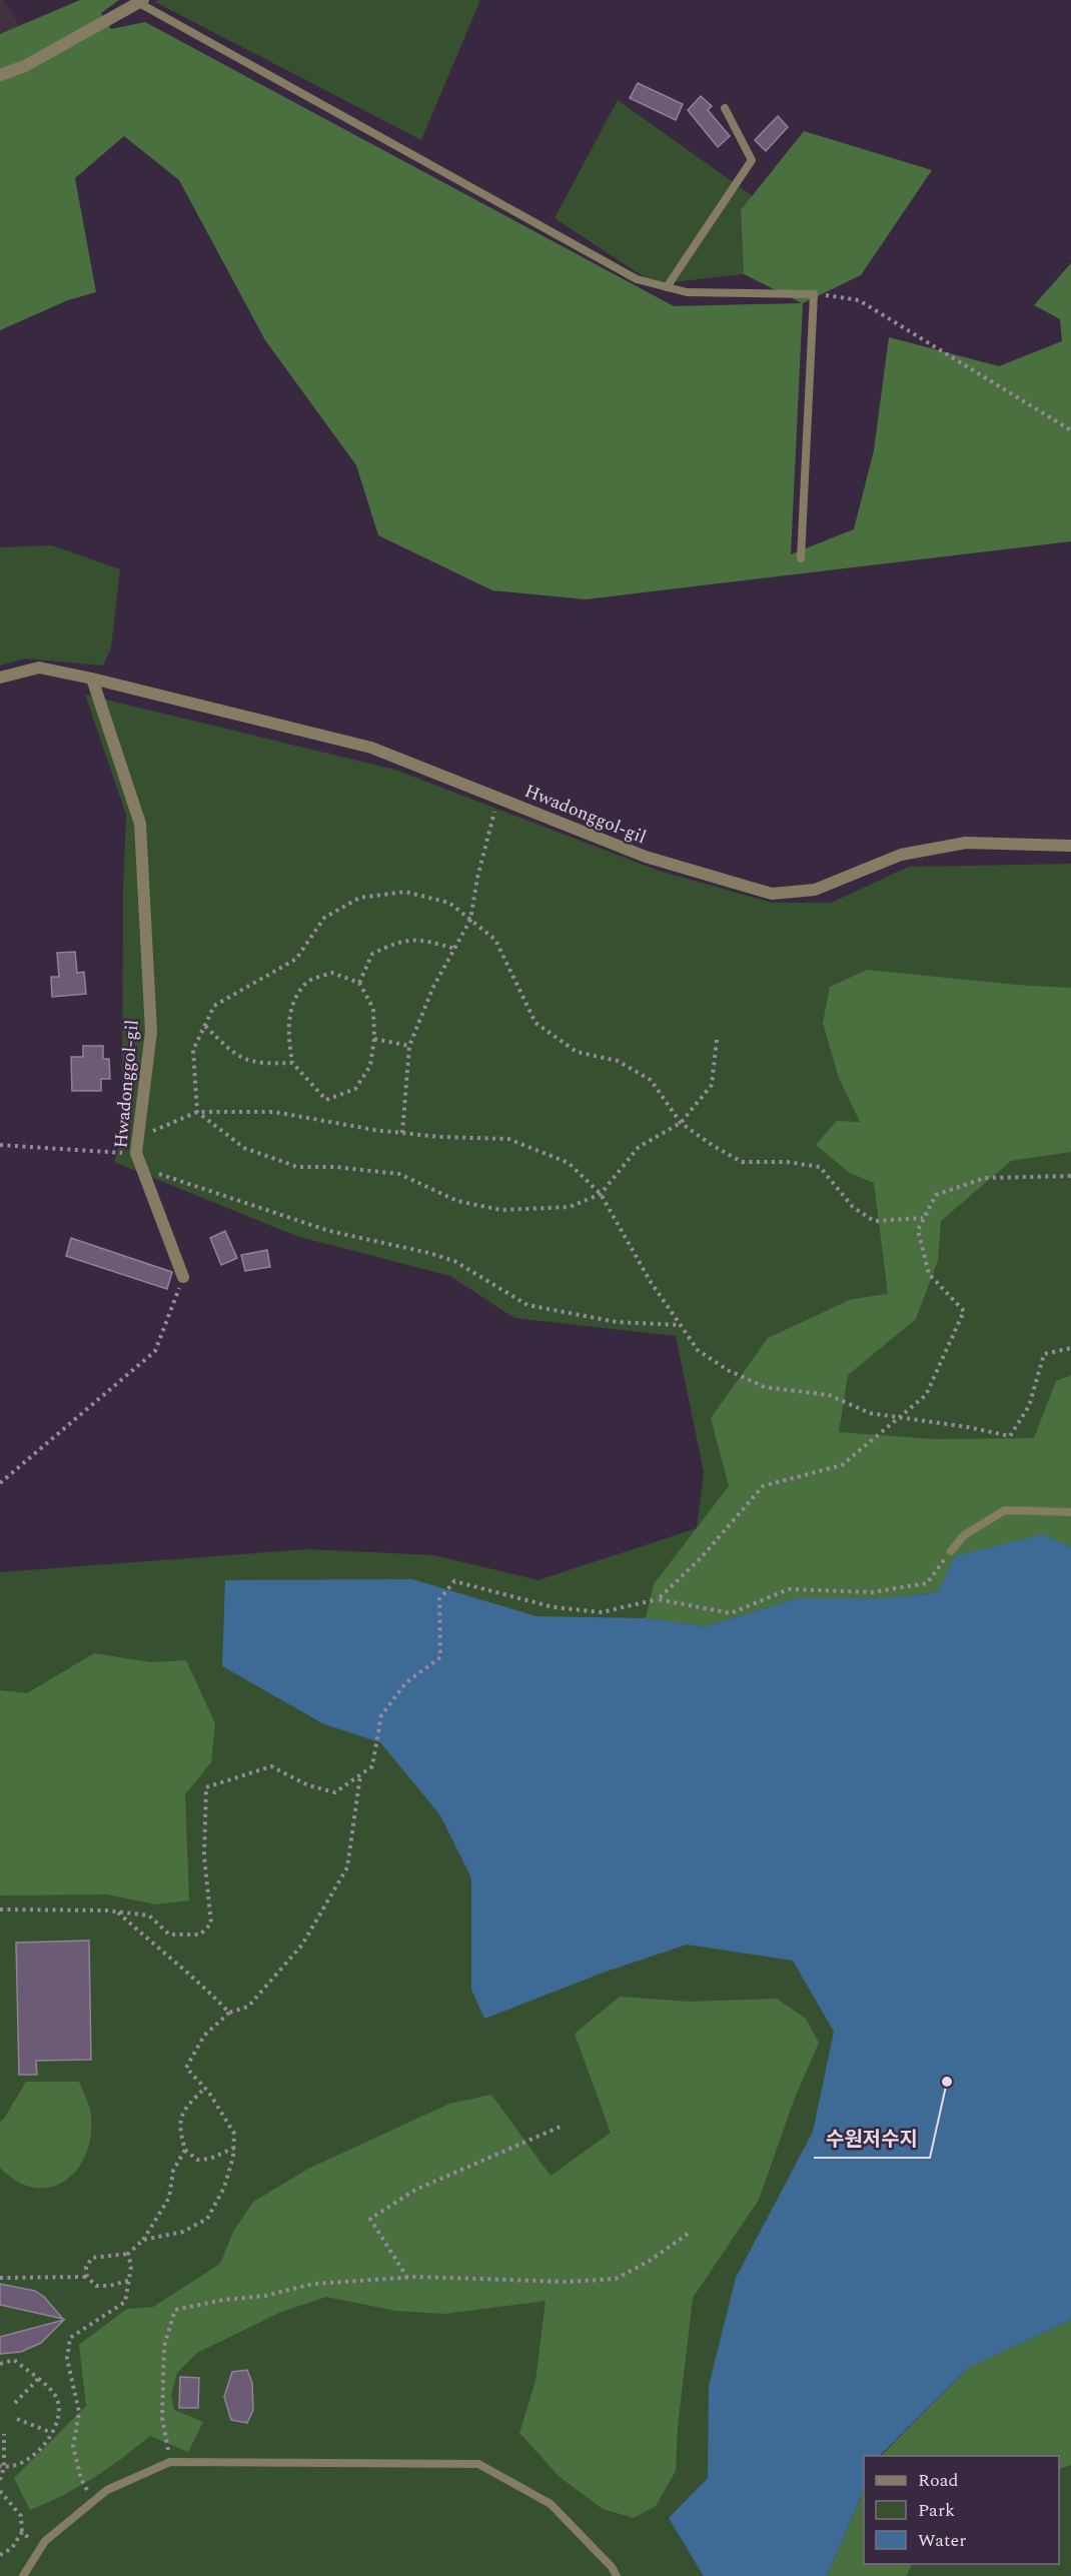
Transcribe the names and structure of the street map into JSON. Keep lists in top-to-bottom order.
{
  "streets": {
    "street": ["Hwadonggol-gil"]
  },
  "places": ["수원저수지"],
  "legend": ["Road", "Park", "Water"]
}
